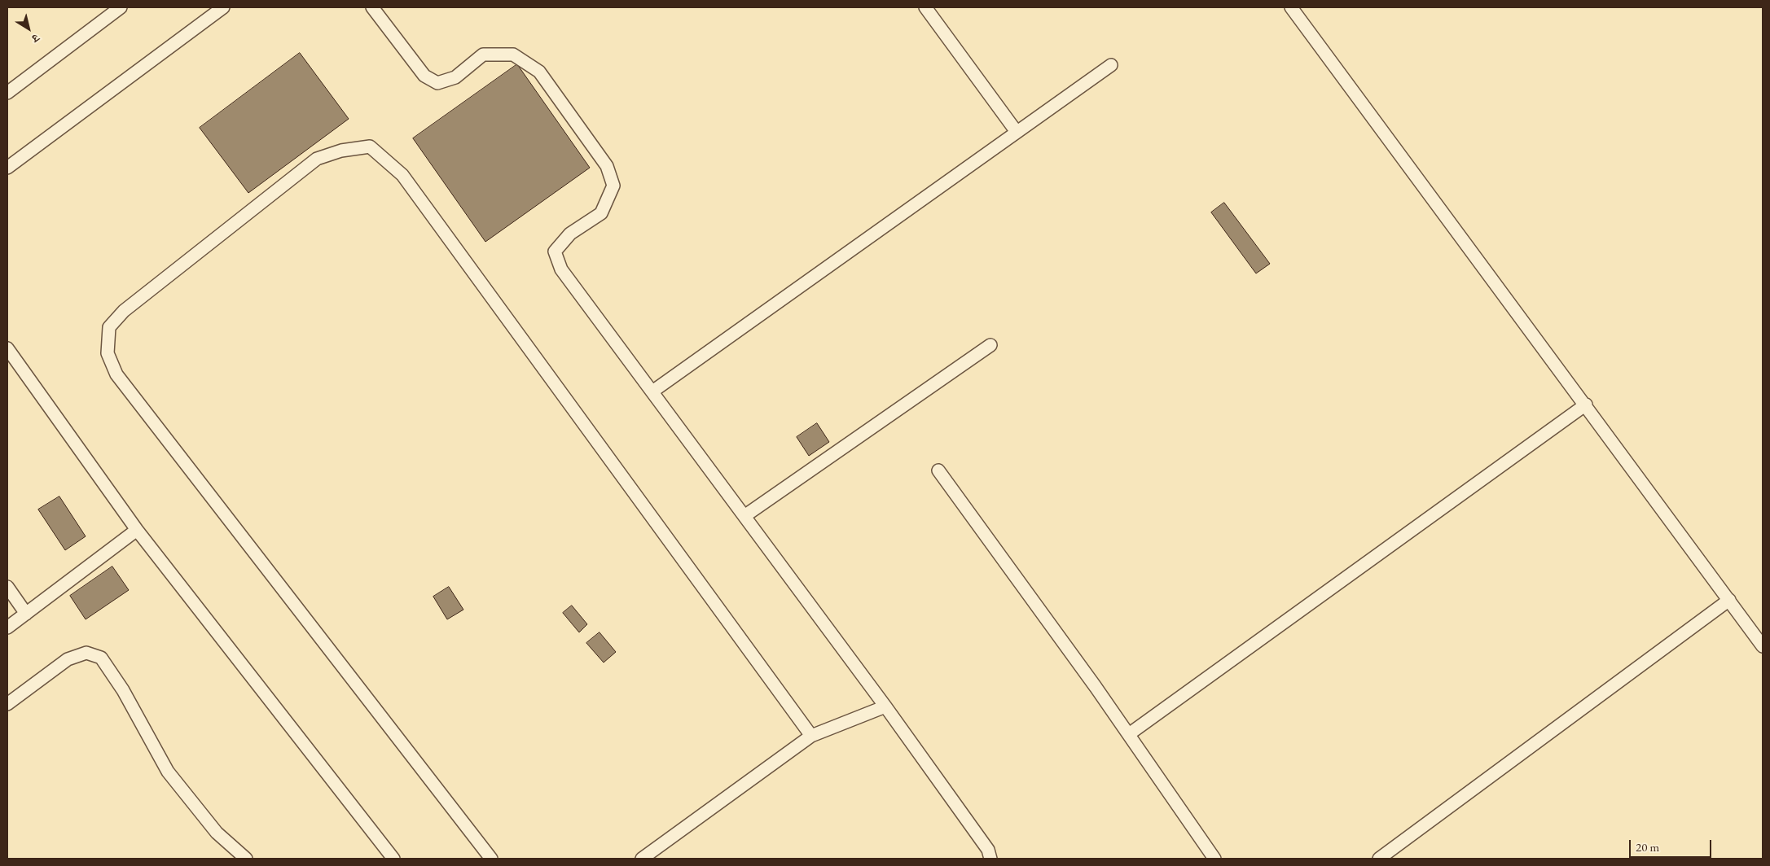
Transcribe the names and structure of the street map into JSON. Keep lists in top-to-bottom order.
{
  "scale_bar": "20 m",
  "north": "bottom right"
}
